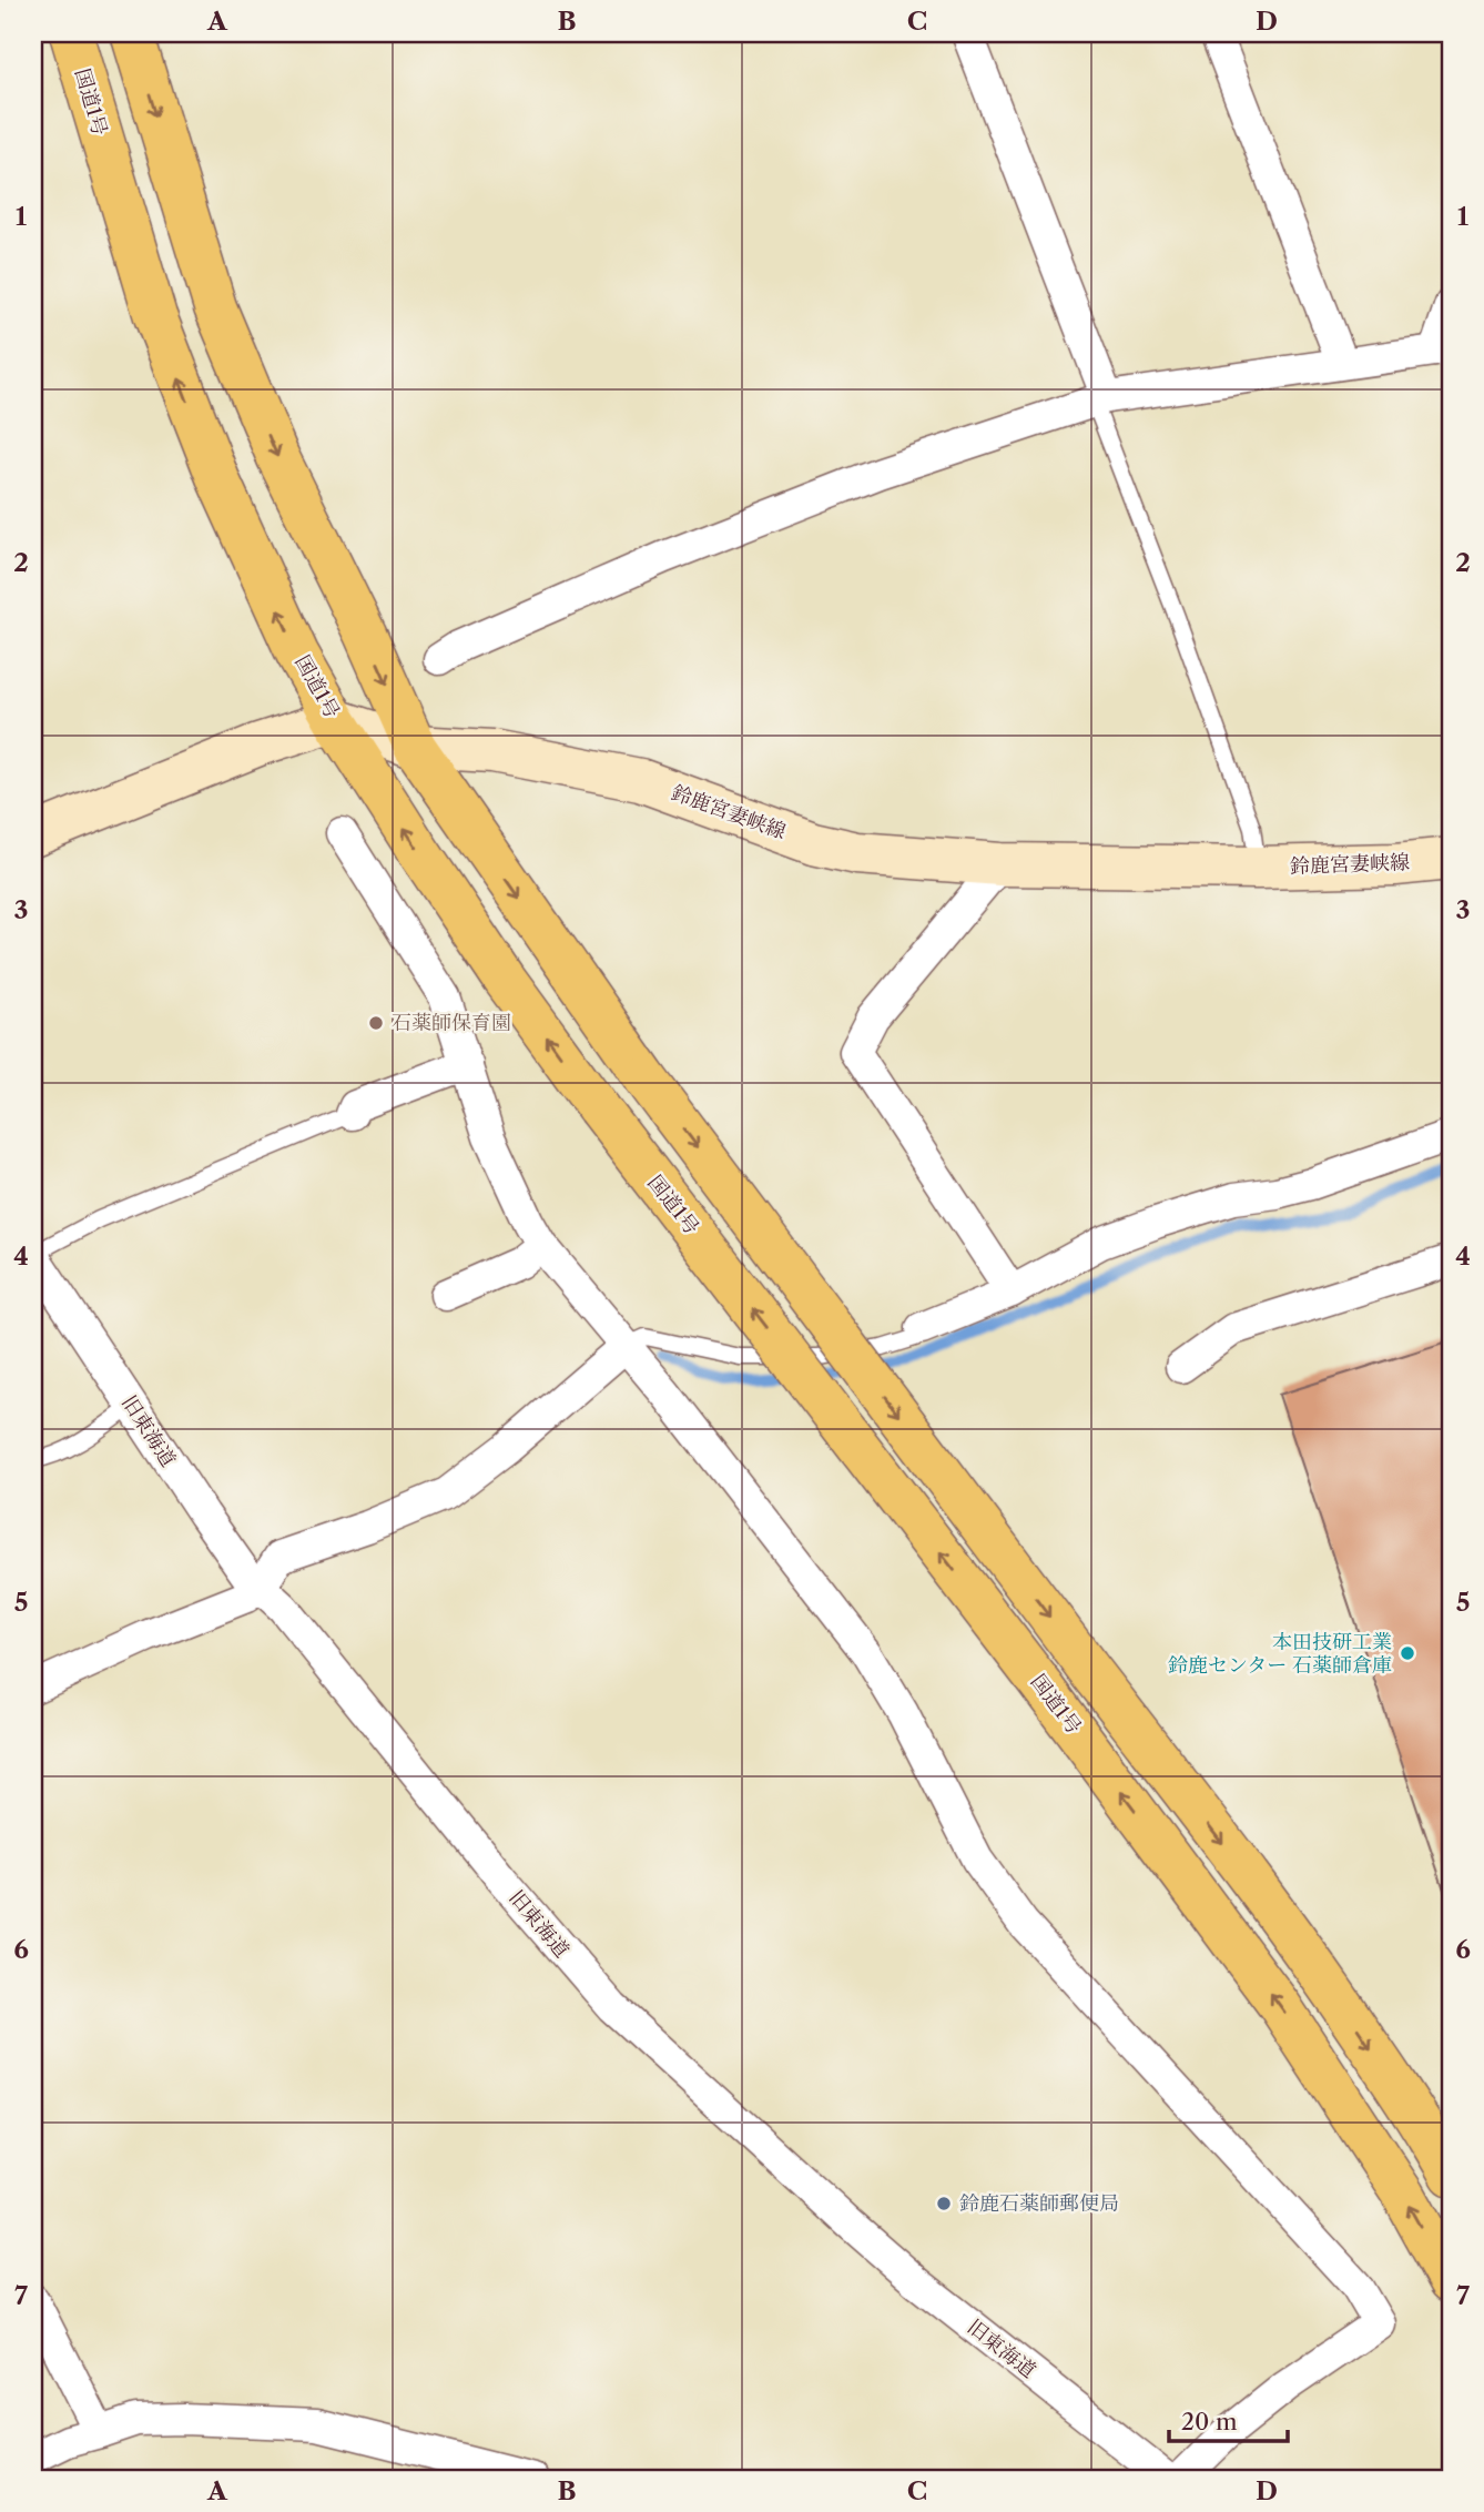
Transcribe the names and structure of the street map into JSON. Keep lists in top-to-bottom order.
{
  "streets": {
    "highway": ["国道1号"],
    "main road": ["鈴鹿宮妻峡線"],
    "street": ["旧東海道"]
  },
  "crossings": [
    ["国道1号", "鈴鹿宮妻峡線"]
  ],
  "places": ["石薬師保育園", "本田技研工業 鈴鹿センター 石薬師倉庫", "鈴鹿石薬師郵便局"],
  "scale_bar": "20 m",
  "grid": {
    "columns": [
      "A",
      "B",
      "C",
      "D"
    ],
    "rows": [
      "1",
      "2",
      "3",
      "4",
      "5",
      "6",
      "7"
    ]
  }
}
